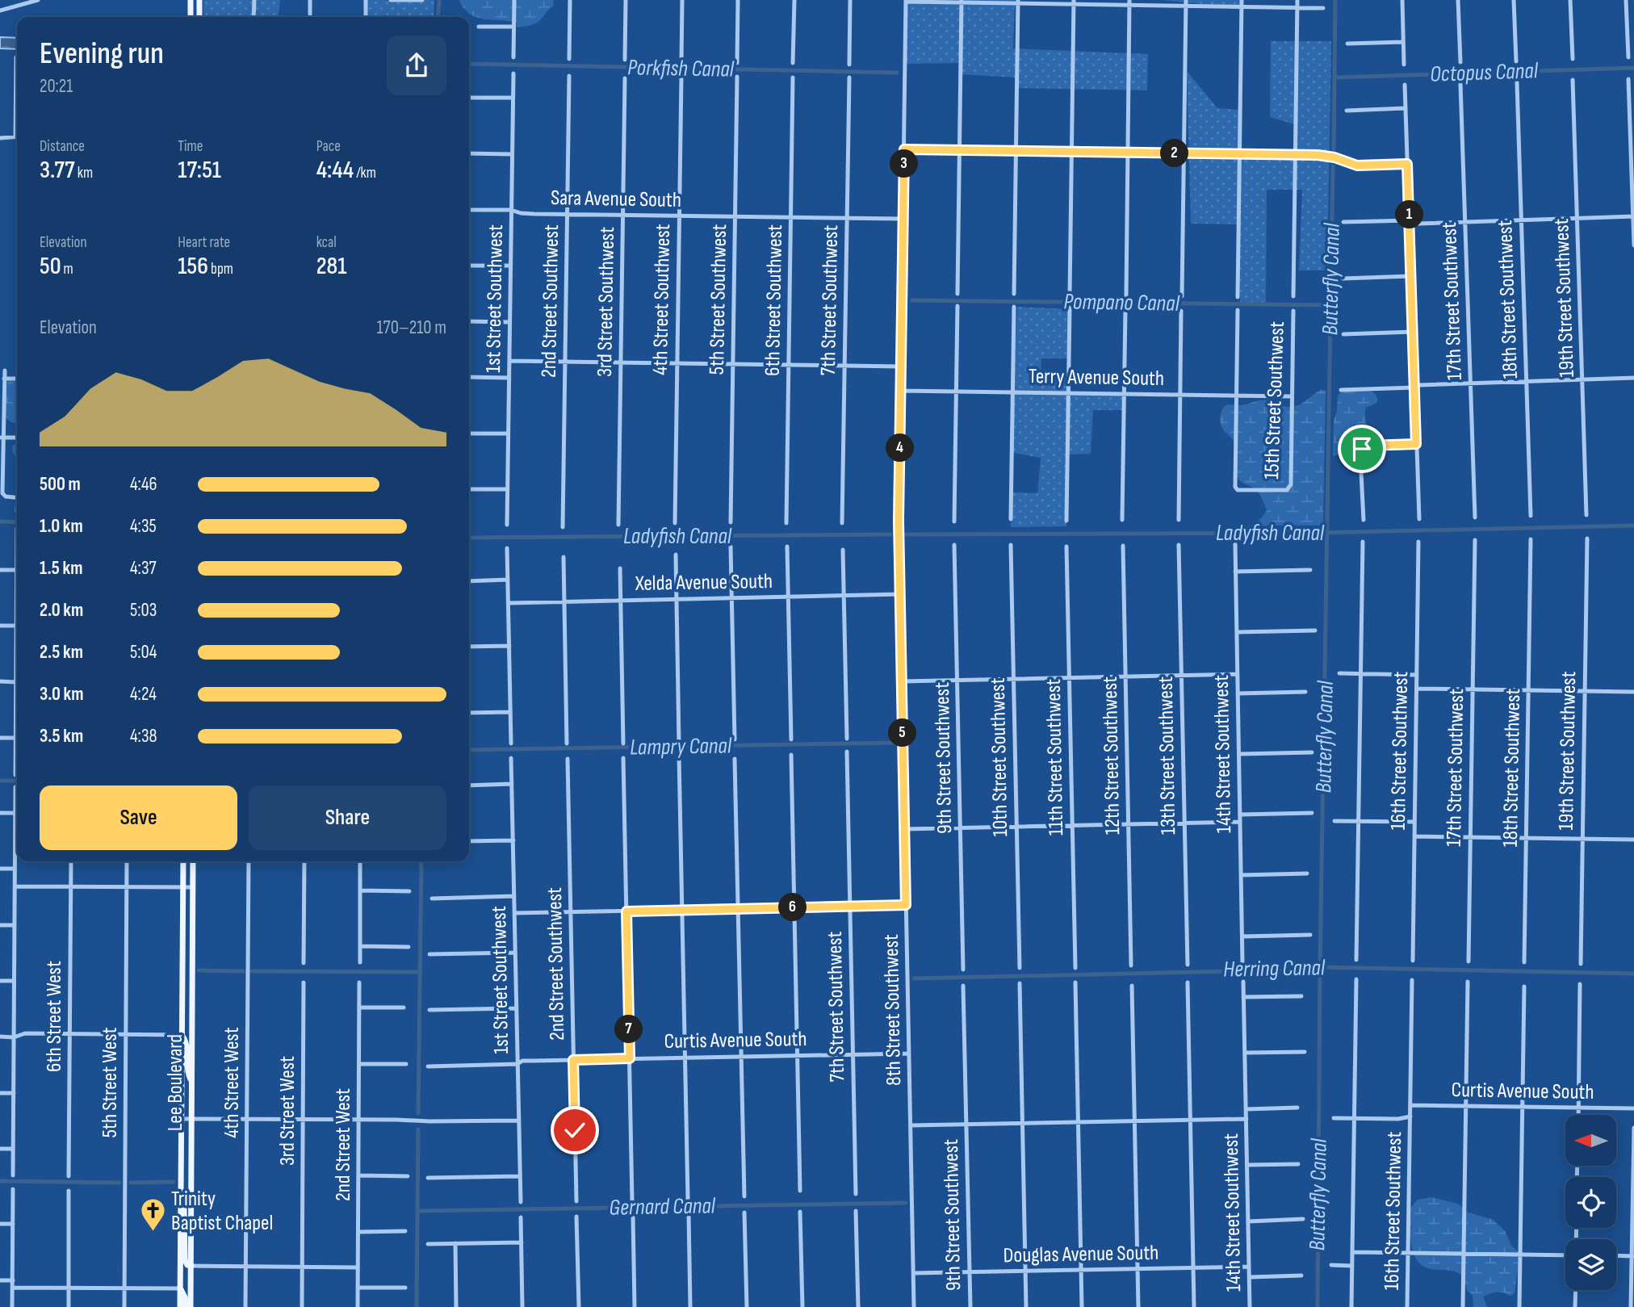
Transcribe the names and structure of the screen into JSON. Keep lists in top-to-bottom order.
{
  "streets": {
    "main road": ["Lee Boulevard"],
    "street": [
      "Sara Avenue South",
      "19th Street Southwest",
      "1st Street Southwest",
      "4th Street Southwest",
      "5th Street Southwest",
      "18th Street Southwest",
      "6th Street Southwest",
      "7th Street Southwest",
      "2nd Street Southwest",
      "17th Street Southwest",
      "3rd Street Southwest",
      "Terry Avenue South",
      "15th Street Southwest",
      "Xelda Avenue South",
      "16th Street Southwest",
      "14th Street Southwest",
      "12th Street Southwest",
      "13th Street Southwest",
      "10th Street Southwest",
      "11th Street Southwest",
      "9th Street Southwest",
      "8th Street Southwest",
      "6th Street West",
      "Curtis Avenue South",
      "5th Street West",
      "4th Street West",
      "3rd Street West",
      "2nd Street West",
      "Douglas Avenue South"
    ]
  },
  "crossings": [
    ["Sara Avenue South", "1st Street Southwest"],
    ["Sara Avenue South", "4th Street Southwest"],
    ["Sara Avenue South", "5th Street Southwest"],
    ["Sara Avenue South", "6th Street Southwest"],
    ["Sara Avenue South", "7th Street Southwest"],
    ["Sara Avenue South", "2nd Street Southwest"],
    ["Sara Avenue South", "3rd Street Southwest"],
    ["Sara Avenue South", "8th Street Southwest"],
    ["1st Street Southwest", "Curtis Avenue South"],
    ["7th Street Southwest", "Curtis Avenue South"],
    ["2nd Street Southwest", "Curtis Avenue South"],
    ["Terry Avenue South", "15th Street Southwest"],
    ["Terry Avenue South", "8th Street Southwest"],
    ["Xelda Avenue South", "8th Street Southwest"],
    ["16th Street Southwest", "Curtis Avenue South"],
    ["14th Street Southwest", "Douglas Avenue South"],
    ["9th Street Southwest", "Douglas Avenue South"],
    ["8th Street Southwest", "Curtis Avenue South"],
    ["8th Street Southwest", "Douglas Avenue South"]
  ],
  "water": [
    "Porkfish Canal",
    "Octopus Canal",
    "Butterfly Canal",
    "Pompano Canal",
    "Ladyfish Canal",
    "Lampry Canal",
    "Herring Canal",
    "Gernard Canal"
  ],
  "places": {
    "church": ["Trinity Baptist Chapel"]
  },
  "north": "left",
  "page": {
    "heading": ["Evening run", "20:21"],
    "stats": [
      ["Distance", "3.77 km"],
      ["Time", "17:51"],
      ["Pace", "4:44 /km"],
      ["Elevation", "50 m"],
      ["Heart rate", "156 bpm"],
      ["kcal", "281"]
    ],
    "pins": [
      "2",
      "3",
      "1",
      "4",
      "5",
      "6",
      "7"
    ],
    "chart": ["Elevation", "170–210 m"],
    "list": [
      {
        "name": "500 m",
        "note": "4:46"
      },
      {
        "name": "1.0 km",
        "note": "4:35"
      },
      {
        "name": "1.5 km",
        "note": "4:37"
      },
      {
        "name": "2.0 km",
        "note": "5:03"
      },
      {
        "name": "2.5 km",
        "note": "5:04"
      },
      {
        "name": "3.0 km",
        "note": "4:24"
      },
      {
        "name": "3.5 km",
        "note": "4:38"
      }
    ],
    "buttons": ["Save", "Share"]
  }
}
